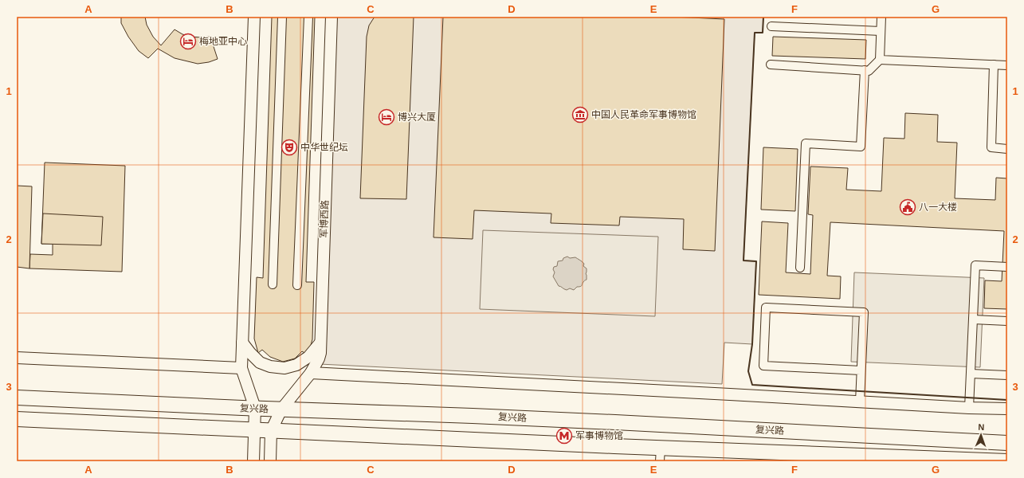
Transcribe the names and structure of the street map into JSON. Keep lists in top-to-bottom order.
{
  "streets": {
    "highway": ["复兴路"],
    "street": ["军博西路"]
  },
  "crossings": [
    ["军博西路", "复兴路"]
  ],
  "places": {
    "hotel": ["梅地亚中心", "博兴大厦"],
    "museum": ["中国人民革命军事博物馆"],
    "theatre": ["中华世纪坛"],
    "public building": ["八一大楼"],
    "metro station": ["军事博物馆"]
  },
  "north": "top",
  "grid": {
    "columns": [
      "A",
      "B",
      "C",
      "D",
      "E",
      "F",
      "G"
    ],
    "rows": ["1", "2", "3"]
  }
}
